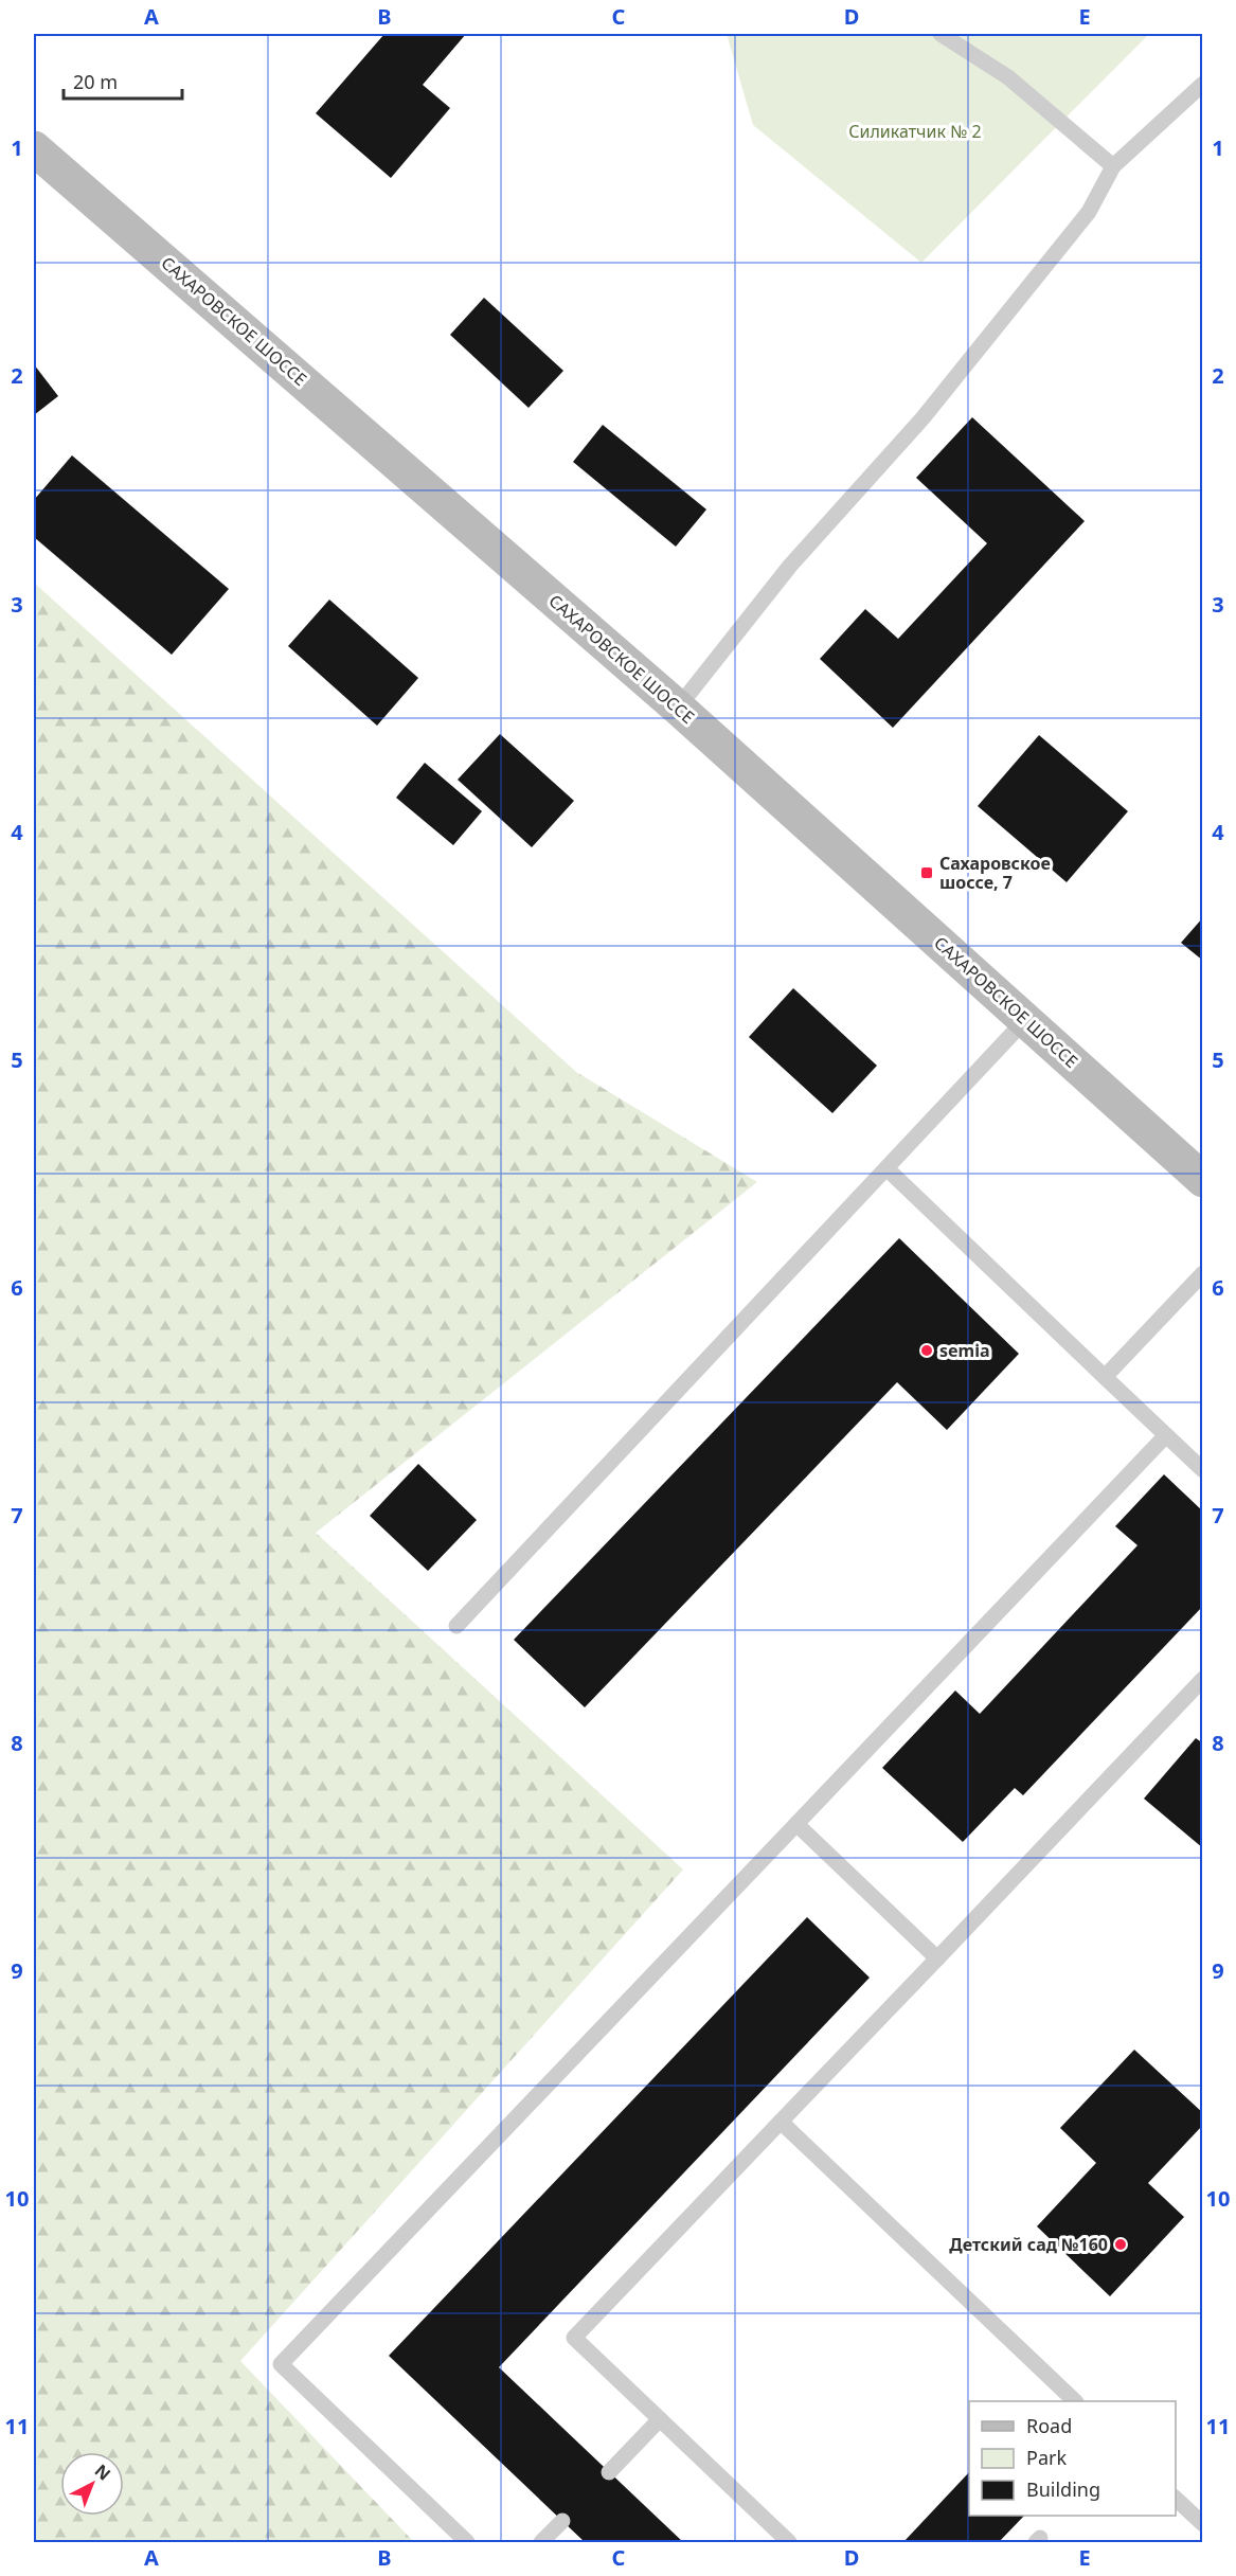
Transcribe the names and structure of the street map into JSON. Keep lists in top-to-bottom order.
{
  "streets": {
    "main road": ["САХАРОВСКОЕ ШОССЕ"]
  },
  "parks": ["Силикатчик № 2"],
  "places": {
    "transit": ["Сахаровское шоссе, 7"],
    "other": ["semia", "Детский сад №160"]
  },
  "legend": ["Road", "Park", "Building"],
  "scale_bar": "20 m",
  "north": "top right",
  "grid": {
    "columns": [
      "A",
      "B",
      "C",
      "D",
      "E"
    ],
    "rows": [
      "1",
      "2",
      "3",
      "4",
      "5",
      "6",
      "7",
      "8",
      "9",
      "10",
      "11"
    ]
  }
}
